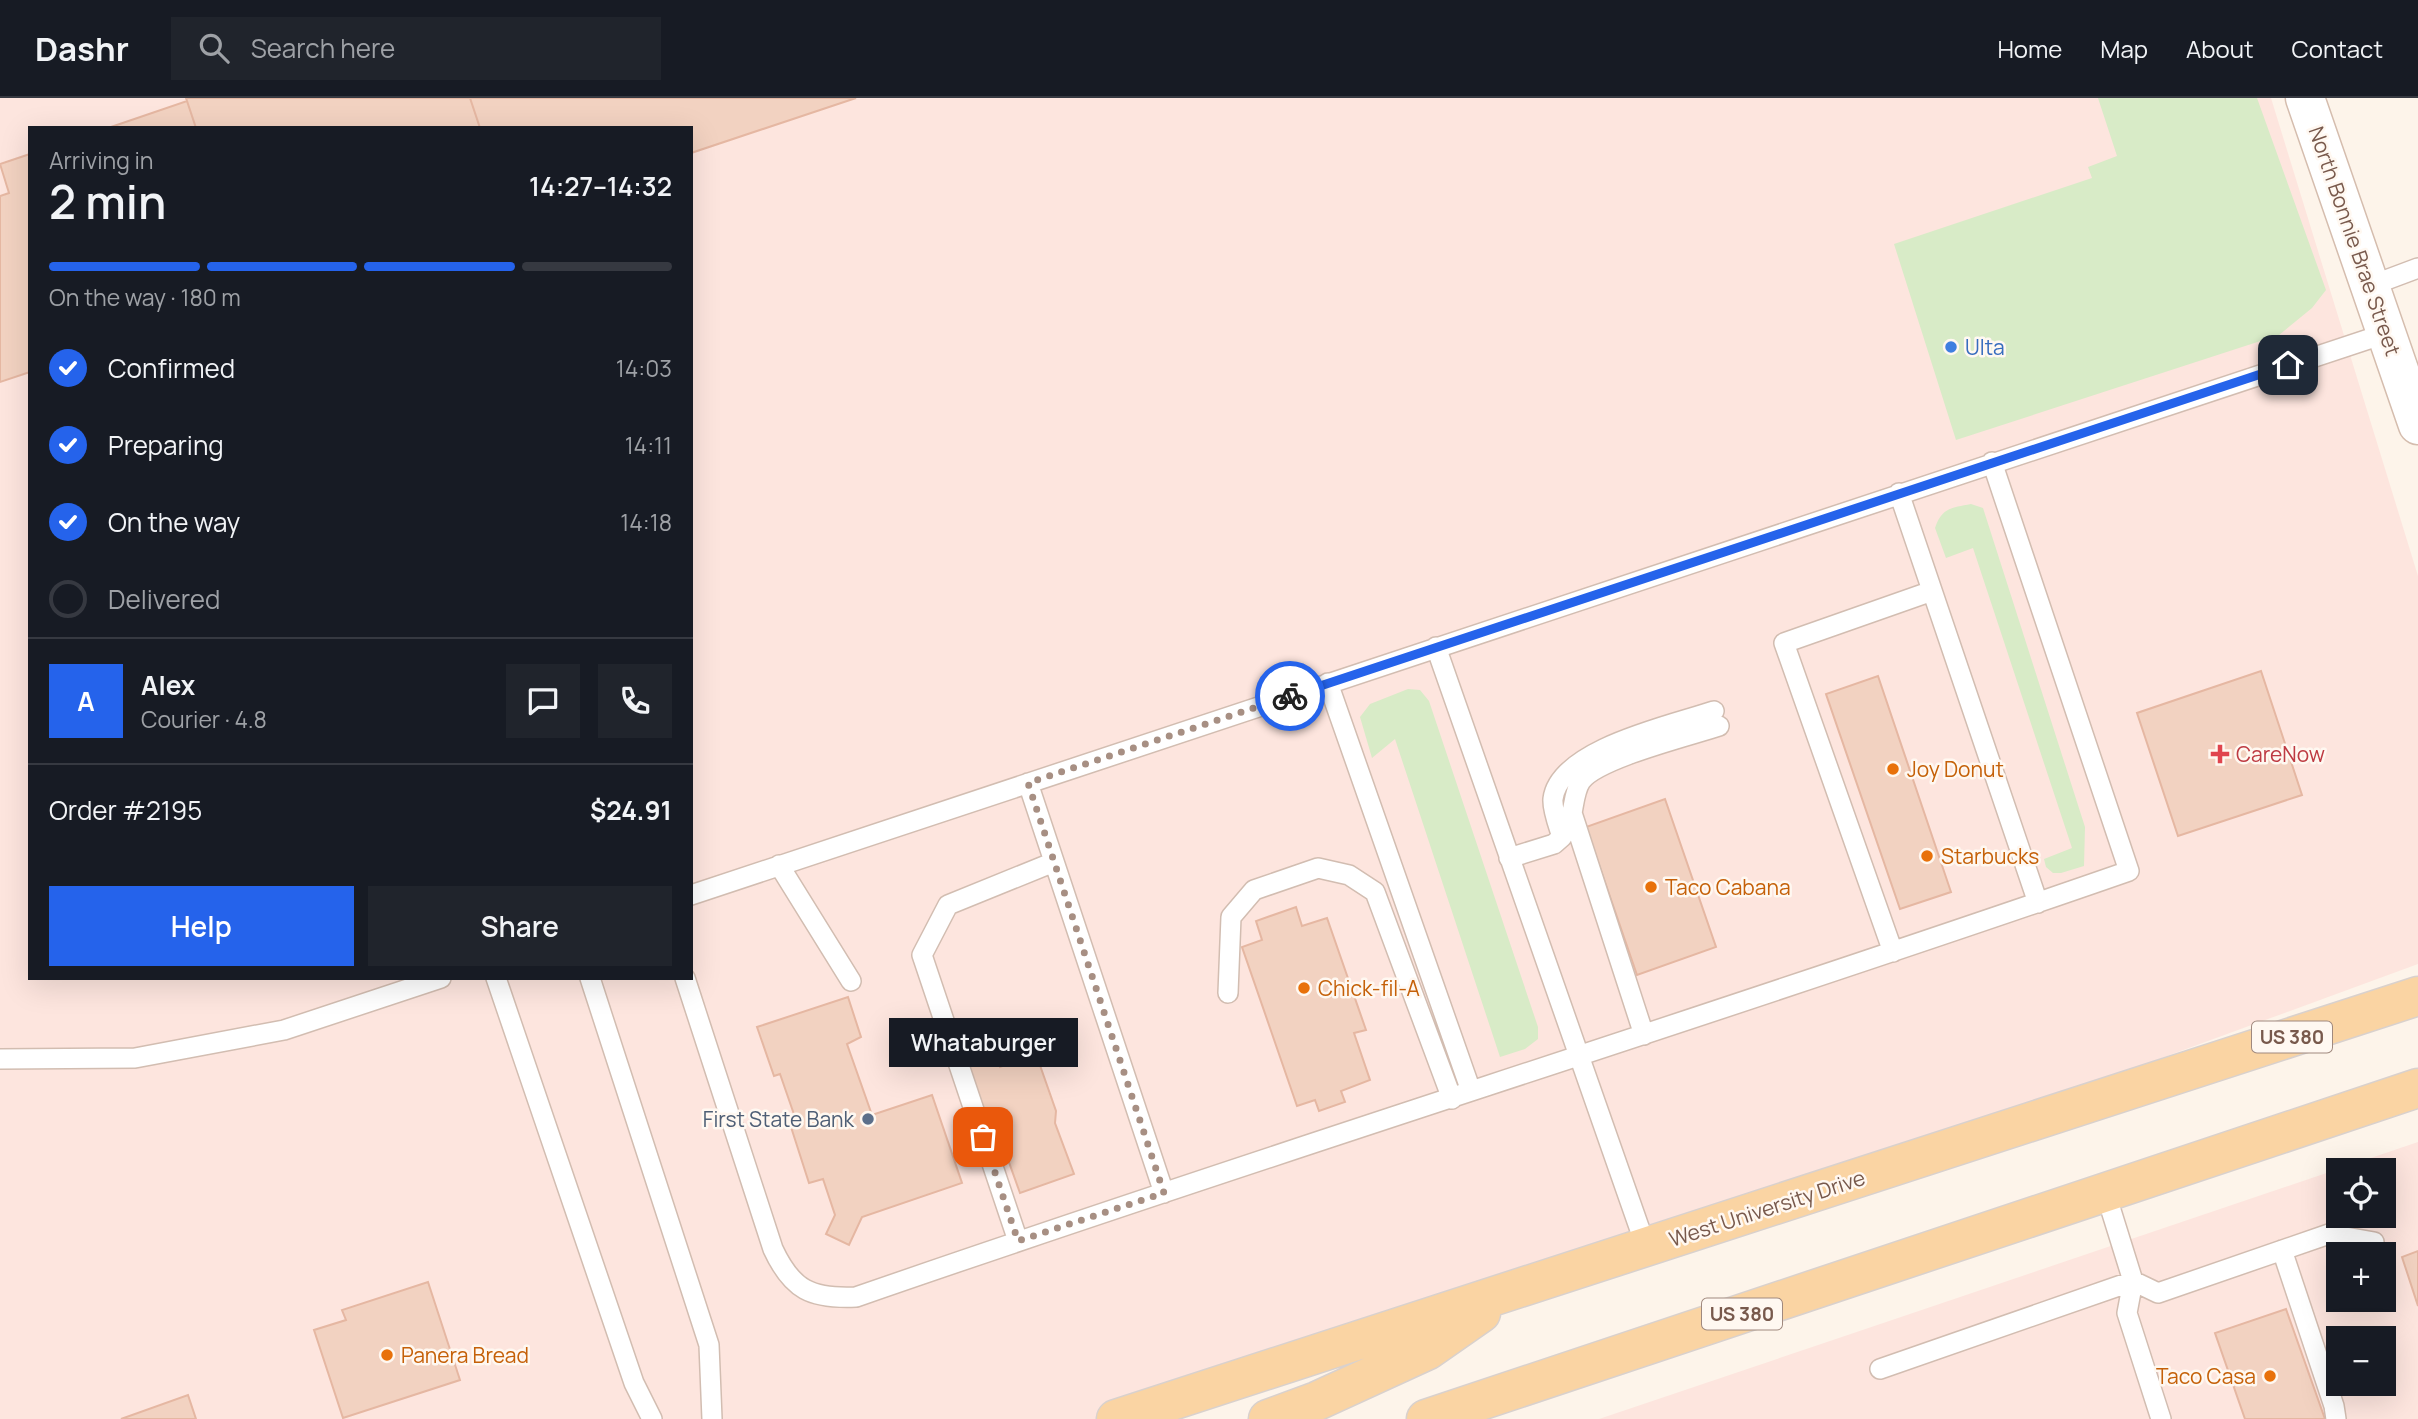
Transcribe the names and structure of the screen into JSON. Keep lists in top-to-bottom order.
{
  "streets": {
    "main road": ["North Bonnie Brae Street", "US 380", "West University Drive"]
  },
  "places": {
    "other": [
      "Ulta",
      "Joy Donut",
      "Starbucks",
      "Taco Cabana",
      "Chick-fil-A",
      "First State Bank",
      "Whataburger",
      "Panera Bread",
      "Taco Casa"
    ],
    "health": ["CareNow"]
  },
  "page": {
    "header": "Dashr",
    "search": "Search here",
    "nav": [
      "Home",
      "Map",
      "About",
      "Contact"
    ],
    "heading": ["2 min", "Arriving in", "14:27–14:32"],
    "panel": [
      "Alex",
      "Courier · 4.8",
      "Order #2195",
      "$24.91"
    ],
    "bar": "On the way · 180 m",
    "list": [
      ["Confirmed", "14:03"],
      ["Preparing", "14:11"],
      ["On the way", "14:18"],
      "Delivered"
    ],
    "round": "A",
    "buttons": ["Help", "Share"],
    "bubble": "Whataburger",
    "map_buttons": ["+", "−"]
  }
}
